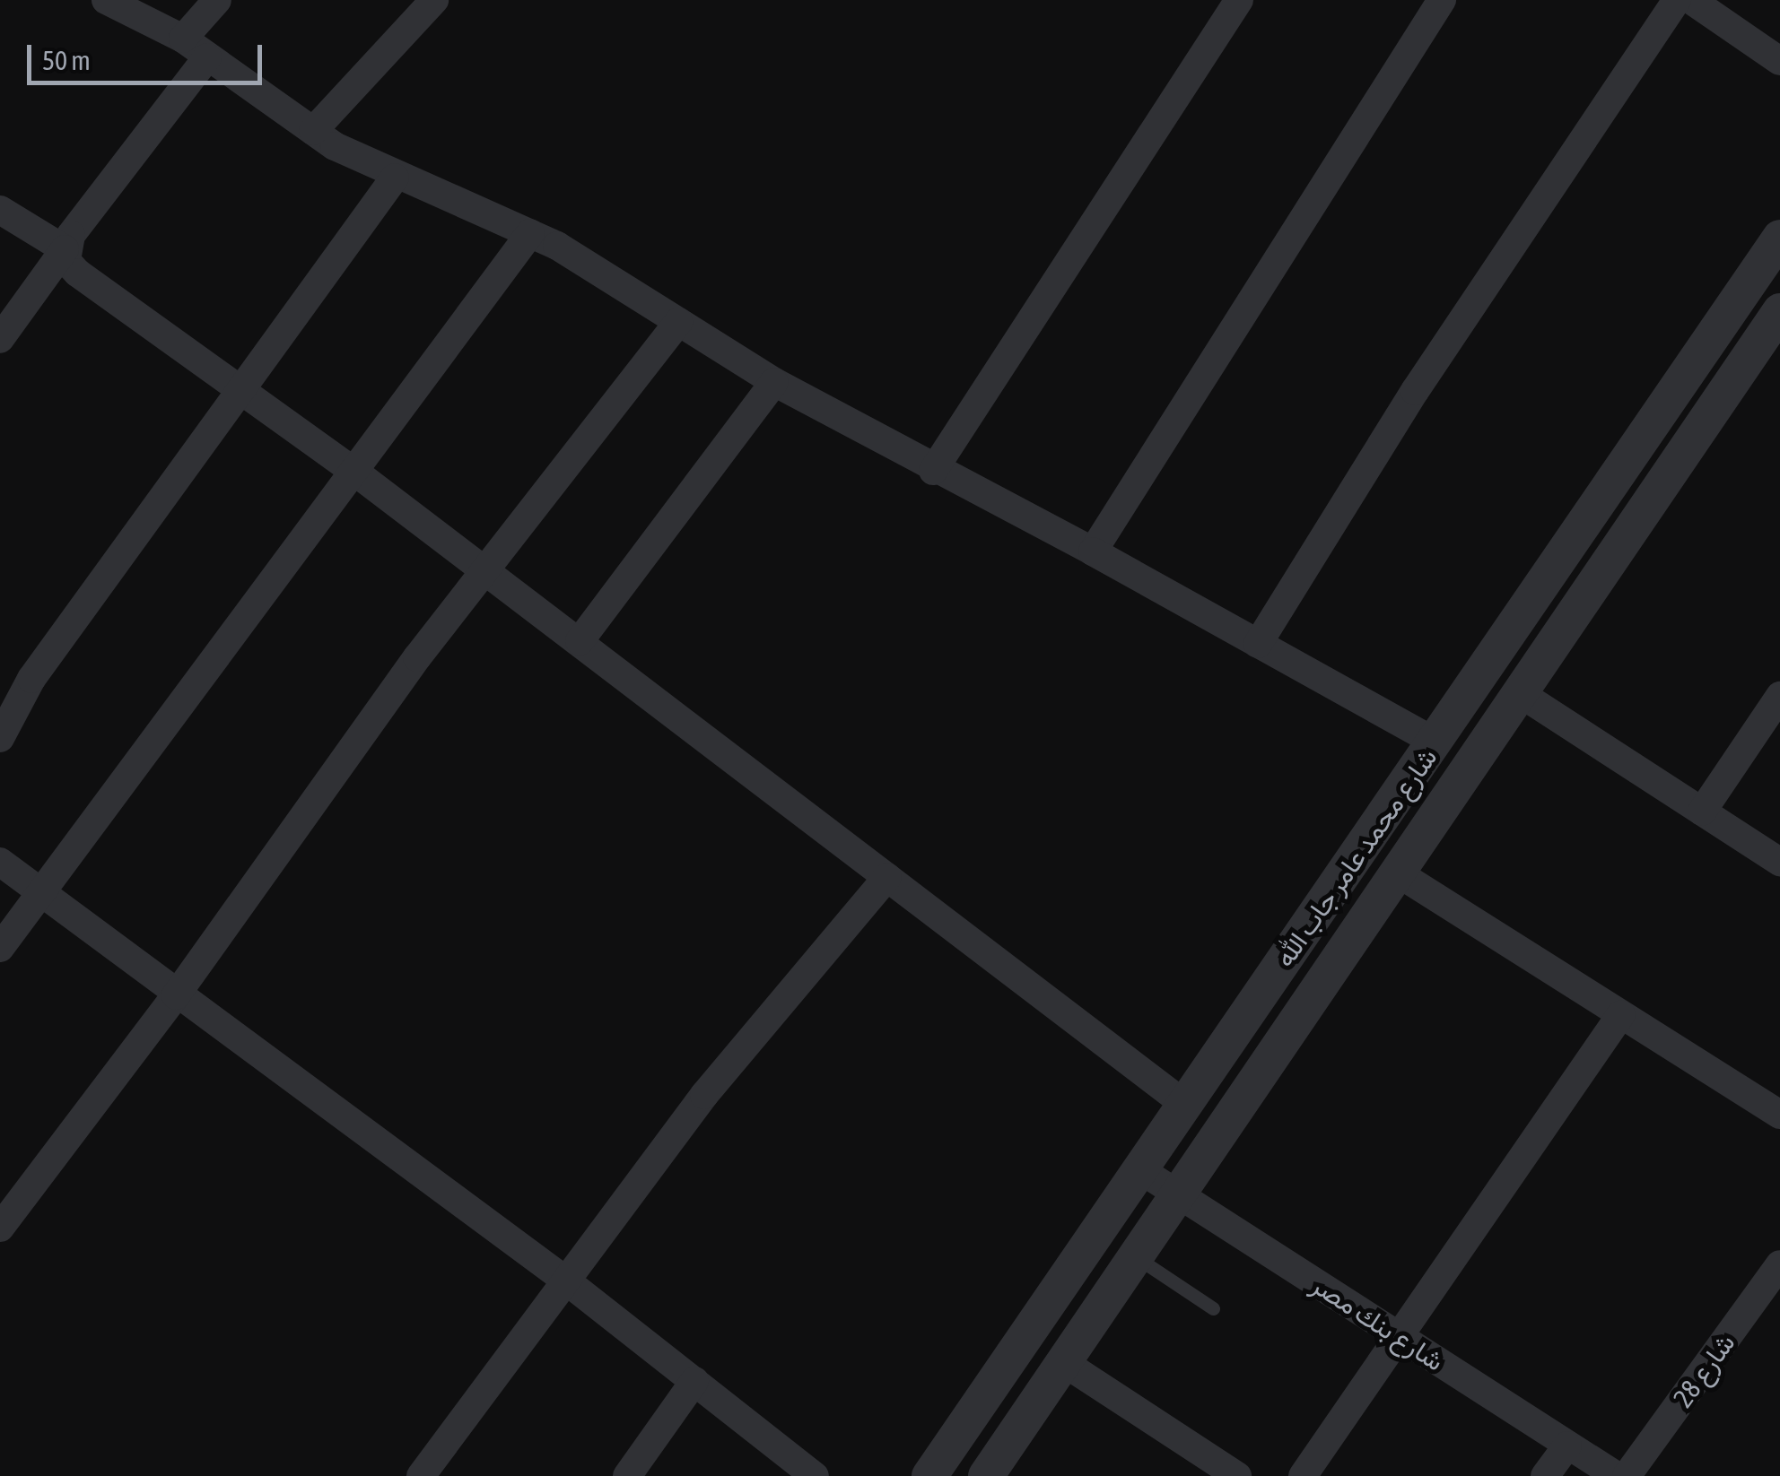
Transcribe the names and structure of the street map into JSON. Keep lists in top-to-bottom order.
{
  "streets": {
    "street": ["شارع محمد عامر جاب الله", "شارع بنك مصر", "شارع 28"]
  },
  "crossings": [
    ["شارع محمد عامر جاب الله", "شارع بنك مصر"]
  ],
  "scale_bar": "50 m"
}
